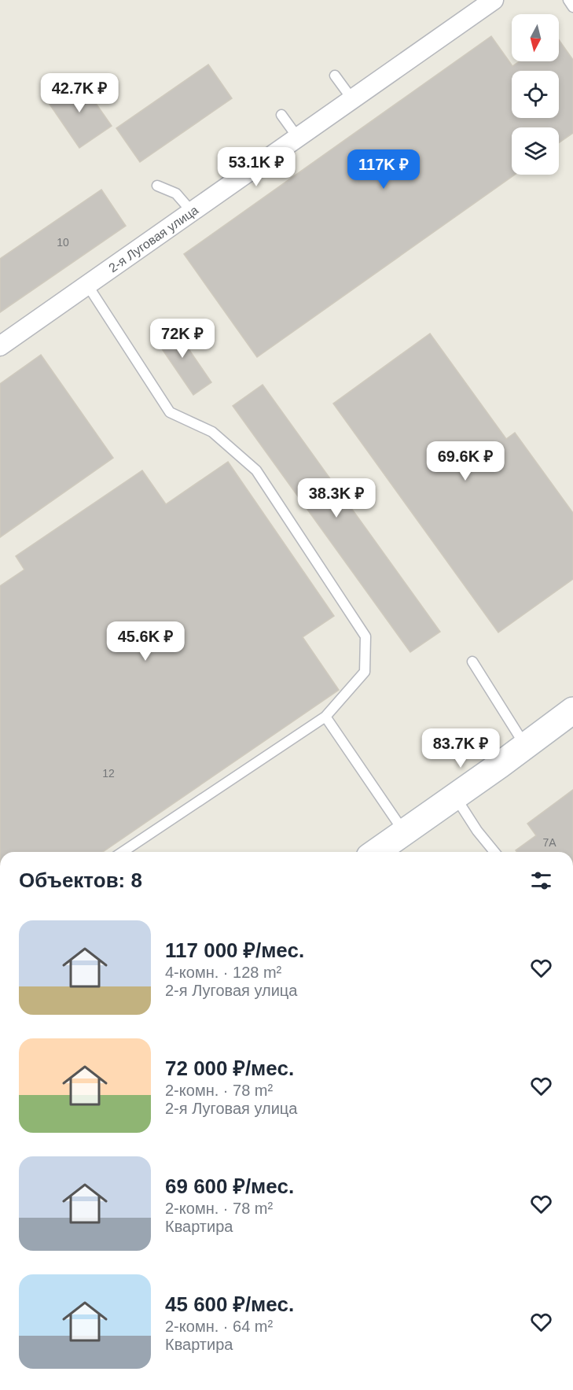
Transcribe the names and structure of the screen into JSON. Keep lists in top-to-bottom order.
{
  "streets": {
    "street": ["2-я Луговая улица"]
  },
  "house_numbers": ["10", "12", "7А"],
  "north": "bottom",
  "page": {
    "price": [
      "42.7K ₽",
      "53.1K ₽",
      "117K ₽",
      "72K ₽",
      "69.6K ₽",
      "38.3K ₽",
      "45.6K ₽",
      "83.7K ₽"
    ],
    "heading": "Объектов: 8",
    "list": [
      {
        "name": "117 000 ₽/мес.",
        "note": "4-комн. · 128 m² · 2-я Луговая улица"
      },
      {
        "name": "72 000 ₽/мес.",
        "note": "2-комн. · 78 m² · 2-я Луговая улица"
      },
      {
        "name": "69 600 ₽/мес.",
        "note": "2-комн. · 78 m² · Квартира"
      },
      {
        "name": "45 600 ₽/мес.",
        "note": "2-комн. · 64 m² · Квартира"
      }
    ]
  }
}
